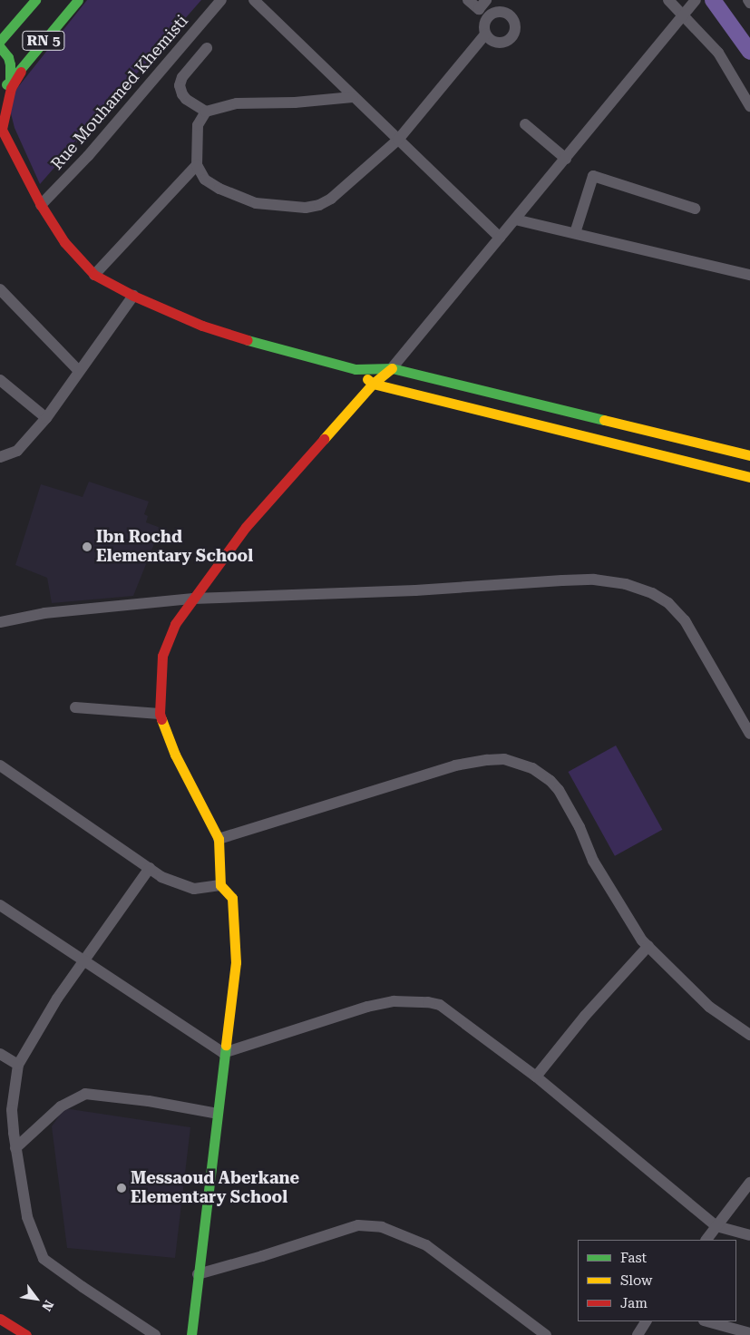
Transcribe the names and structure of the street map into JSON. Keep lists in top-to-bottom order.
{
  "streets": {
    "main road": ["RN 5"],
    "street": ["Rue Mouhamed Khemisti"]
  },
  "places": ["Ibn Rochd Elementary School", "Messaoud Aberkane Elementary School"],
  "legend": ["Fast", "Slow", "Jam"],
  "north": "bottom right"
}
